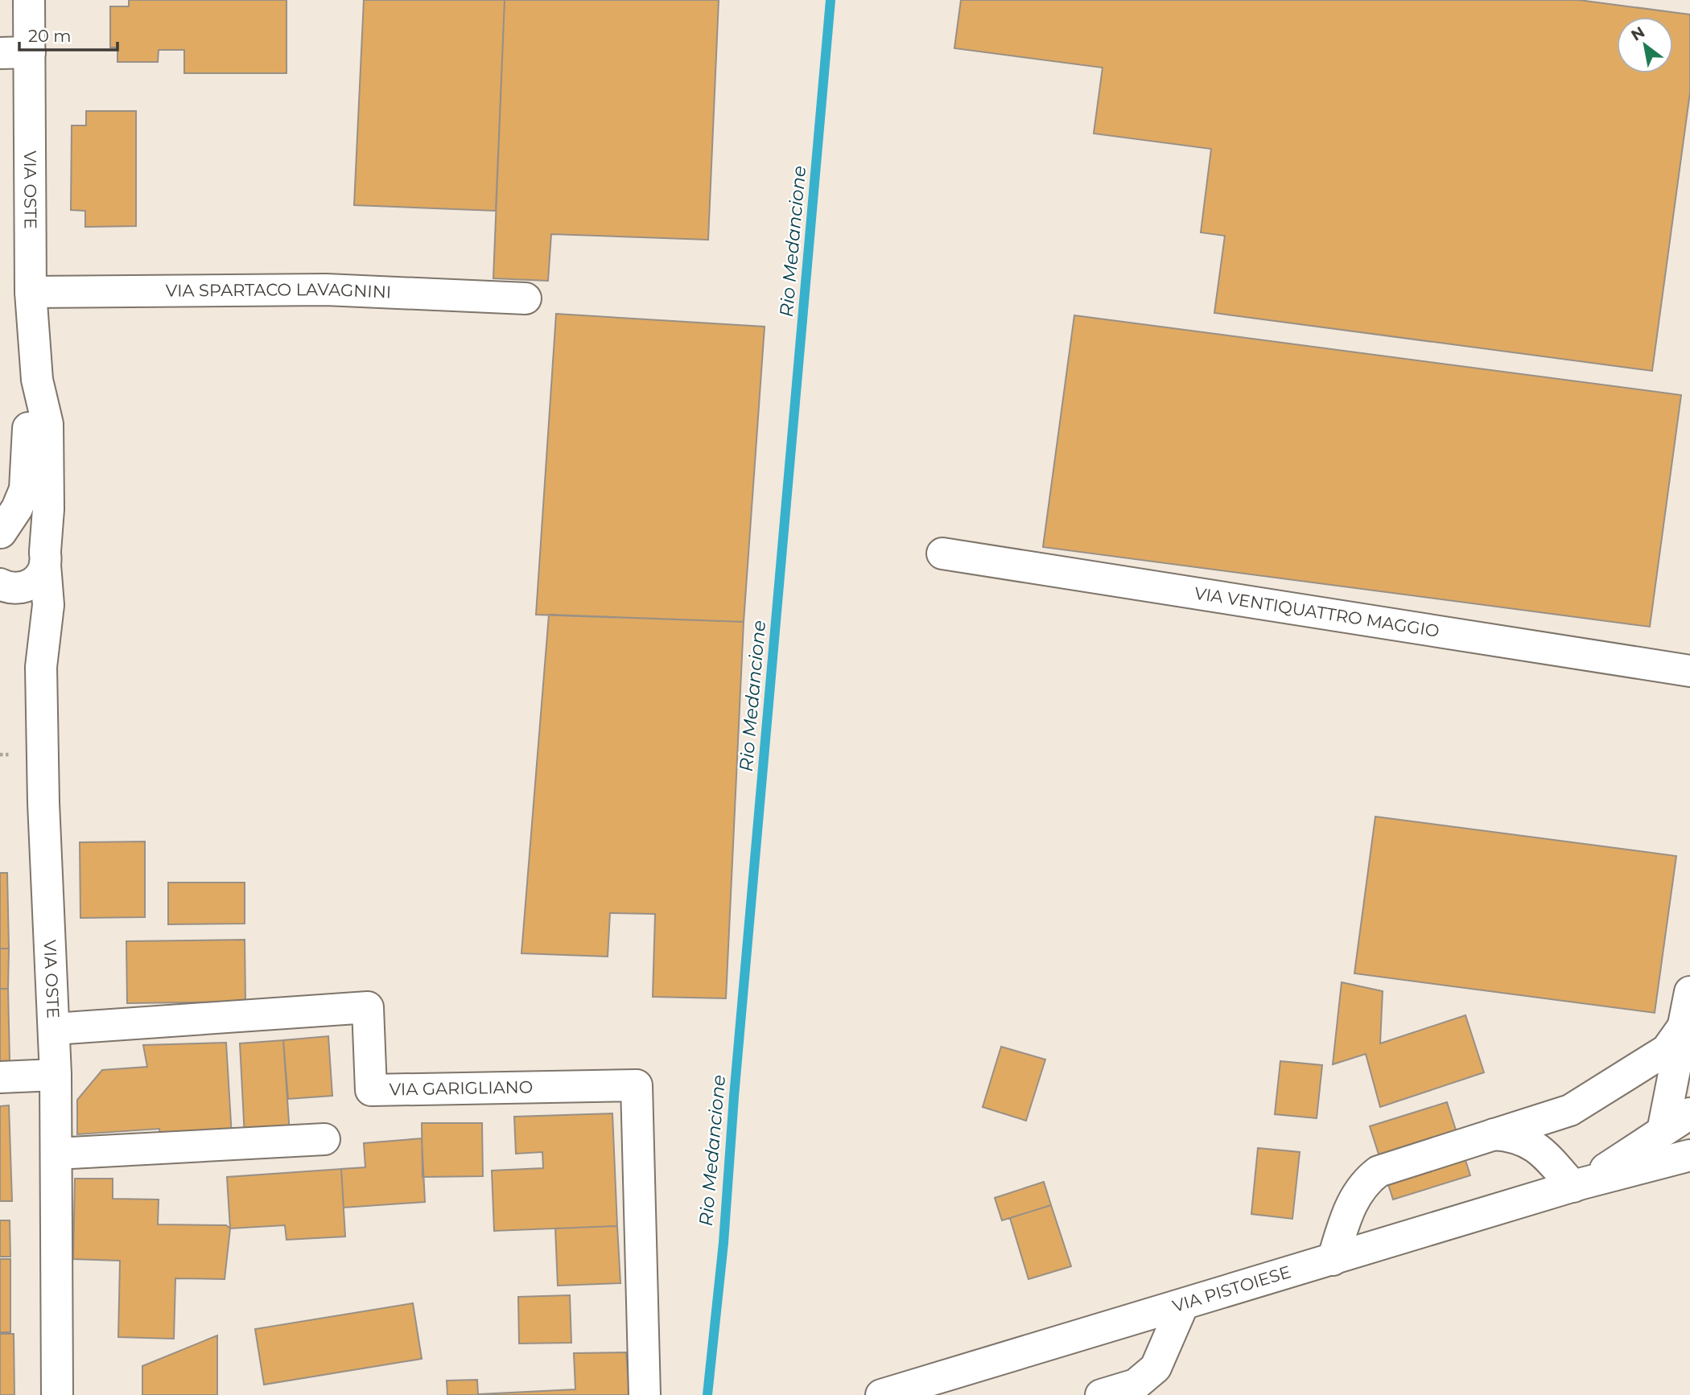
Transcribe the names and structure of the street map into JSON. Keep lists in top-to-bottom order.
{
  "streets": {
    "street": [
      "VIA OSTE",
      "VIA SPARTACO LAVAGNINI",
      "VIA VENTIQUATTRO MAGGIO",
      "VIA GARIGLIANO",
      "VIA PISTOIESE"
    ]
  },
  "crossings": [
    ["VIA OSTE", "VIA SPARTACO LAVAGNINI"],
    ["VIA OSTE", "VIA GARIGLIANO"]
  ],
  "water": ["Rio Medancione"],
  "scale_bar": "20 m",
  "north": "top left"
}
